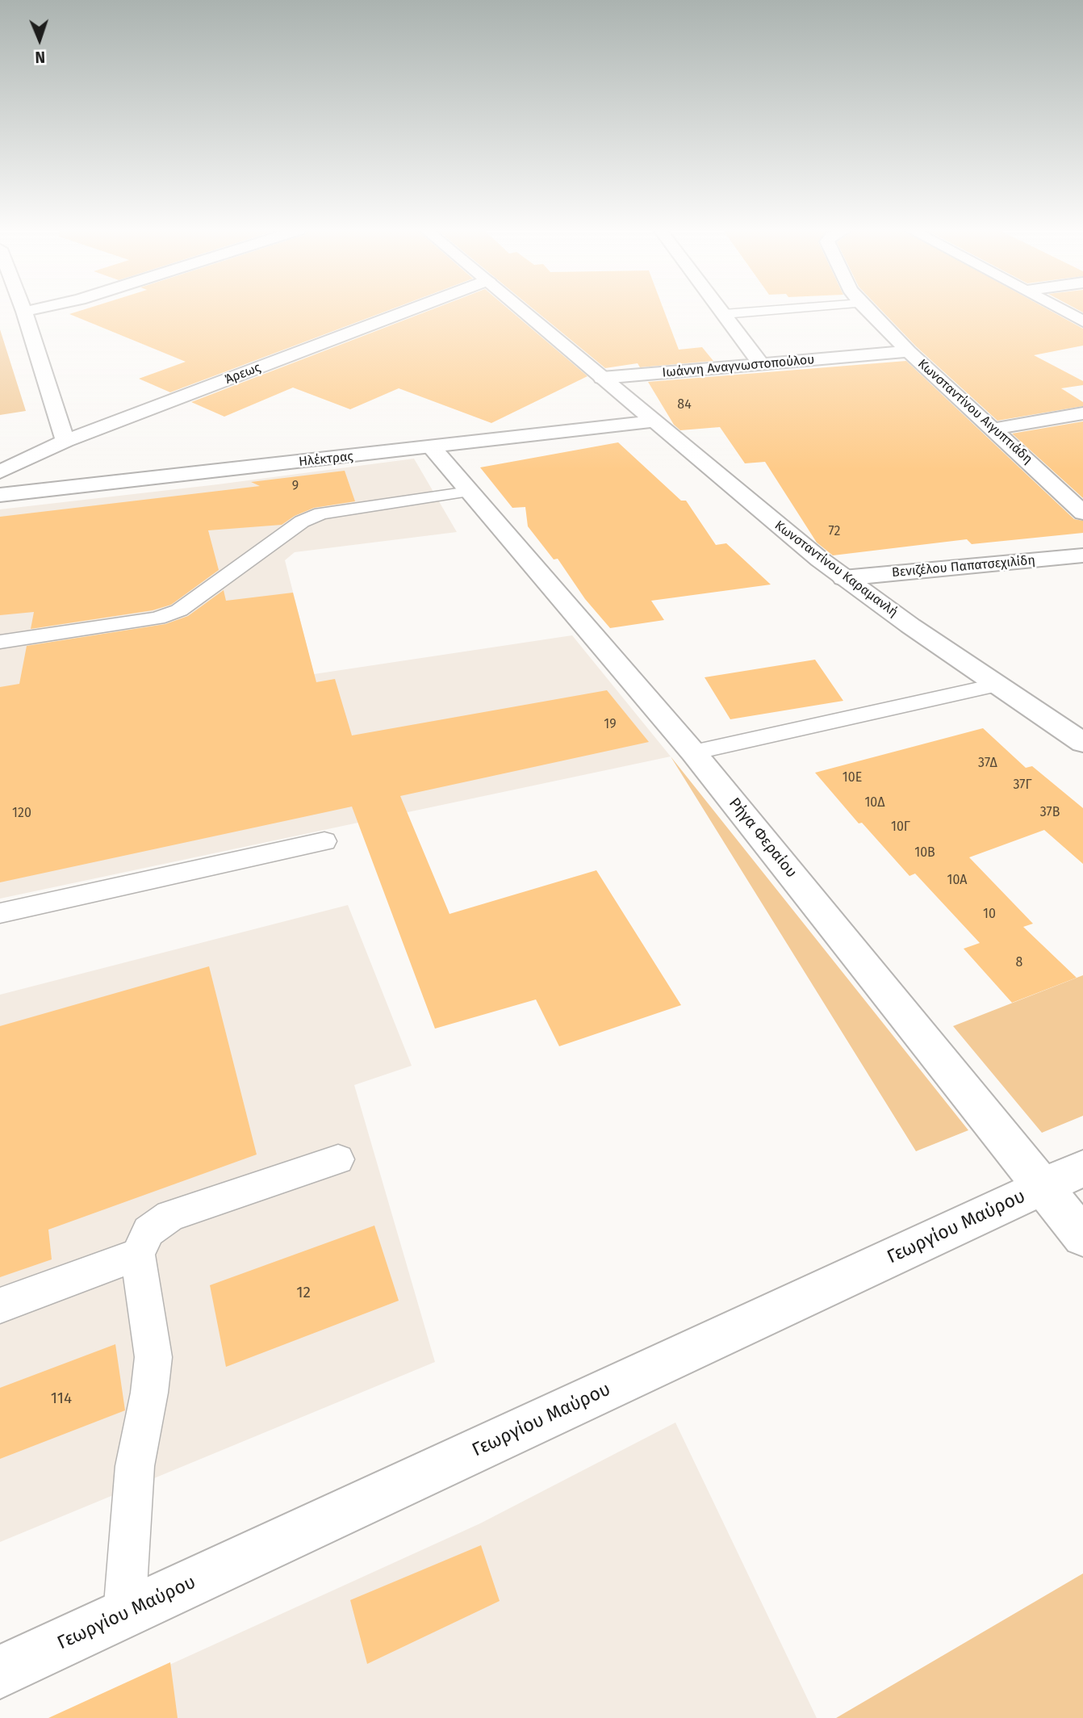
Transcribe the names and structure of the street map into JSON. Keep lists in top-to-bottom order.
{
  "streets": {
    "street": [
      "Ιωάννη Αναγνωστοπούλου",
      "Άρεως",
      "Κωνσταντίνου Αιγυπτιάδη",
      "Ηλέκτρας",
      "Βενιζέλου Παπατσεχιλίδη",
      "Κωνσταντίνου Καραμανλή",
      "Ρήγα Φεραίου",
      "Γεωργίου Μαύρου"
    ]
  },
  "crossings": [
    ["Ιωάννη Αναγνωστοπούλου", "Κωνσταντίνου Αιγυπτιάδη"],
    ["Ιωάννη Αναγνωστοπούλου", "Κωνσταντίνου Καραμανλή"],
    ["Ηλέκτρας", "Κωνσταντίνου Καραμανλή"],
    ["Ηλέκτρας", "Ρήγα Φεραίου"],
    ["Βενιζέλου Παπατσεχιλίδη", "Κωνσταντίνου Καραμανλή"],
    ["Ρήγα Φεραίου", "Γεωργίου Μαύρου"]
  ],
  "house_numbers": [
    "84",
    "9",
    "72",
    "19",
    "37Δ",
    "10Ε",
    "37Γ",
    "10Δ",
    "37Β",
    "120",
    "10Γ",
    "10Β",
    "10Α",
    "10",
    "8",
    "12",
    "114"
  ],
  "north": "bottom"
}
